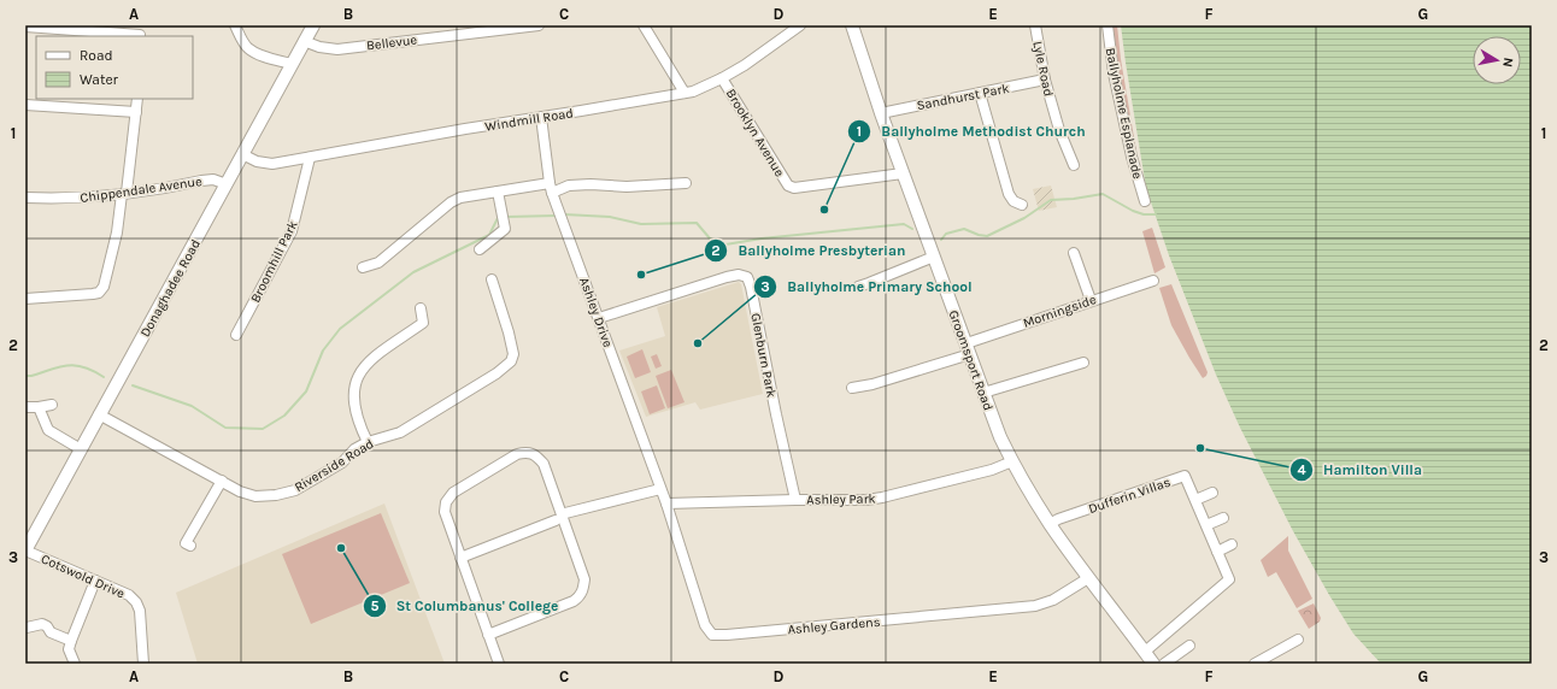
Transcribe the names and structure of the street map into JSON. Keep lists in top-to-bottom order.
{
  "streets": {
    "main road": ["Donaghadee Road", "Groomsport Road"],
    "street": [
      "Bellevue",
      "Lyle Road",
      "Sandhurst Park",
      "Ballyholme Esplanade",
      "Windmill Road",
      "Brooklyn Avenue",
      "Chippendale Avenue",
      "Broomhill Park",
      "Morningside",
      "Ashley Drive",
      "Glenburn Park",
      "Riverside Road",
      "Dufferin Villas",
      "Ashley Park",
      "Cotswold Drive",
      "Ashley Gardens"
    ]
  },
  "crossings": [
    ["Bellevue", "Donaghadee Road"],
    ["Lyle Road", "Sandhurst Park"],
    ["Sandhurst Park", "Groomsport Road"],
    ["Windmill Road", "Brooklyn Avenue"],
    ["Windmill Road", "Broomhill Park"],
    ["Windmill Road", "Donaghadee Road"],
    ["Windmill Road", "Ashley Drive"],
    ["Brooklyn Avenue", "Groomsport Road"],
    ["Chippendale Avenue", "Donaghadee Road"],
    ["Donaghadee Road", "Riverside Road"],
    ["Donaghadee Road", "Cotswold Drive"],
    ["Morningside", "Groomsport Road"],
    ["Ashley Drive", "Glenburn Park"],
    ["Ashley Drive", "Ashley Park"],
    ["Ashley Drive", "Ashley Gardens"],
    ["Glenburn Park", "Ashley Park"],
    ["Groomsport Road", "Dufferin Villas"],
    ["Groomsport Road", "Ashley Park"],
    ["Groomsport Road", "Ashley Gardens"],
    ["Ashley Park", "Ashley Gardens"]
  ],
  "places": [
    "Ballyholme Methodist Church",
    "Ballyholme Presbyterian",
    "Ballyholme Primary School",
    "Hamilton Villa",
    "St Columbanus' College"
  ],
  "legend": ["Road", "Water"],
  "north": "right",
  "grid": {
    "columns": [
      "A",
      "B",
      "C",
      "D",
      "E",
      "F",
      "G"
    ],
    "rows": ["1", "2", "3"]
  }
}
